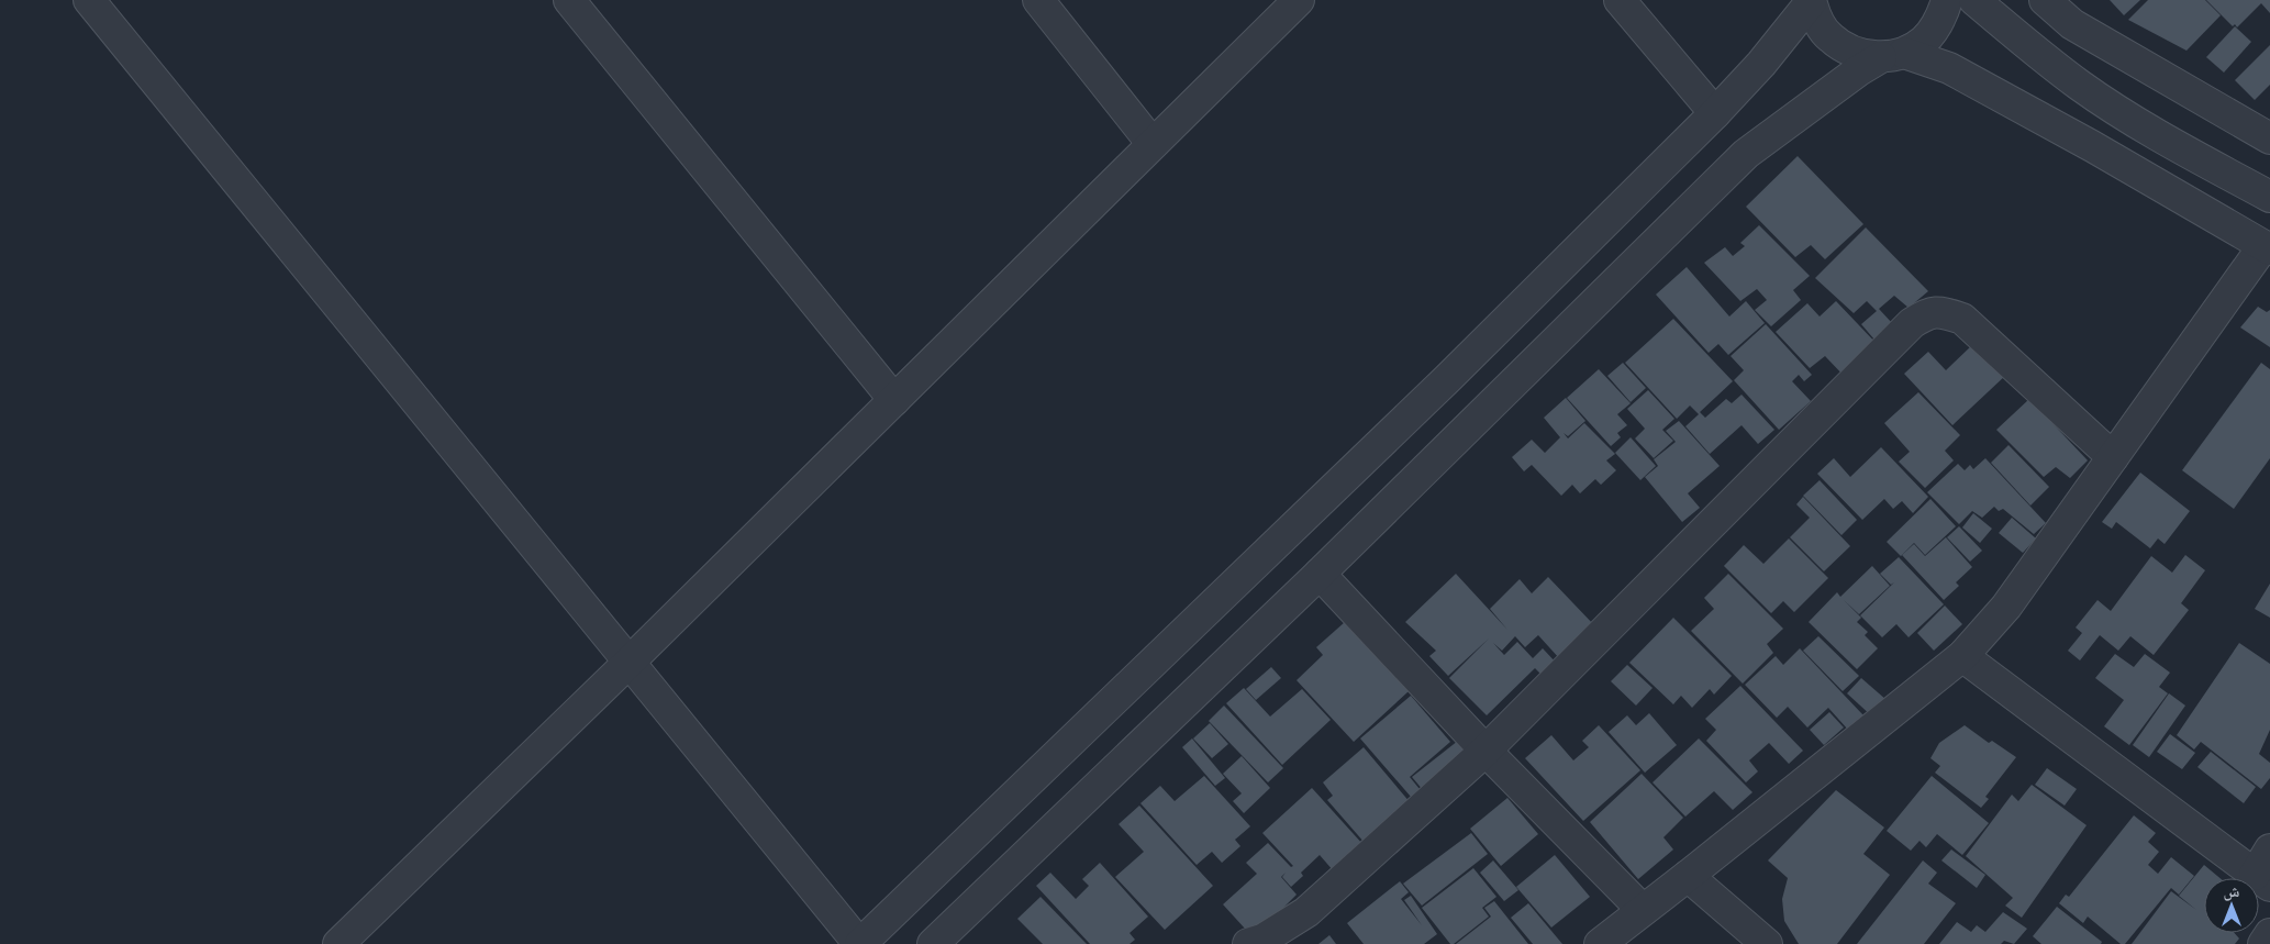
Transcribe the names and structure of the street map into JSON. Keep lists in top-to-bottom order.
{
  "north": "top"
}
